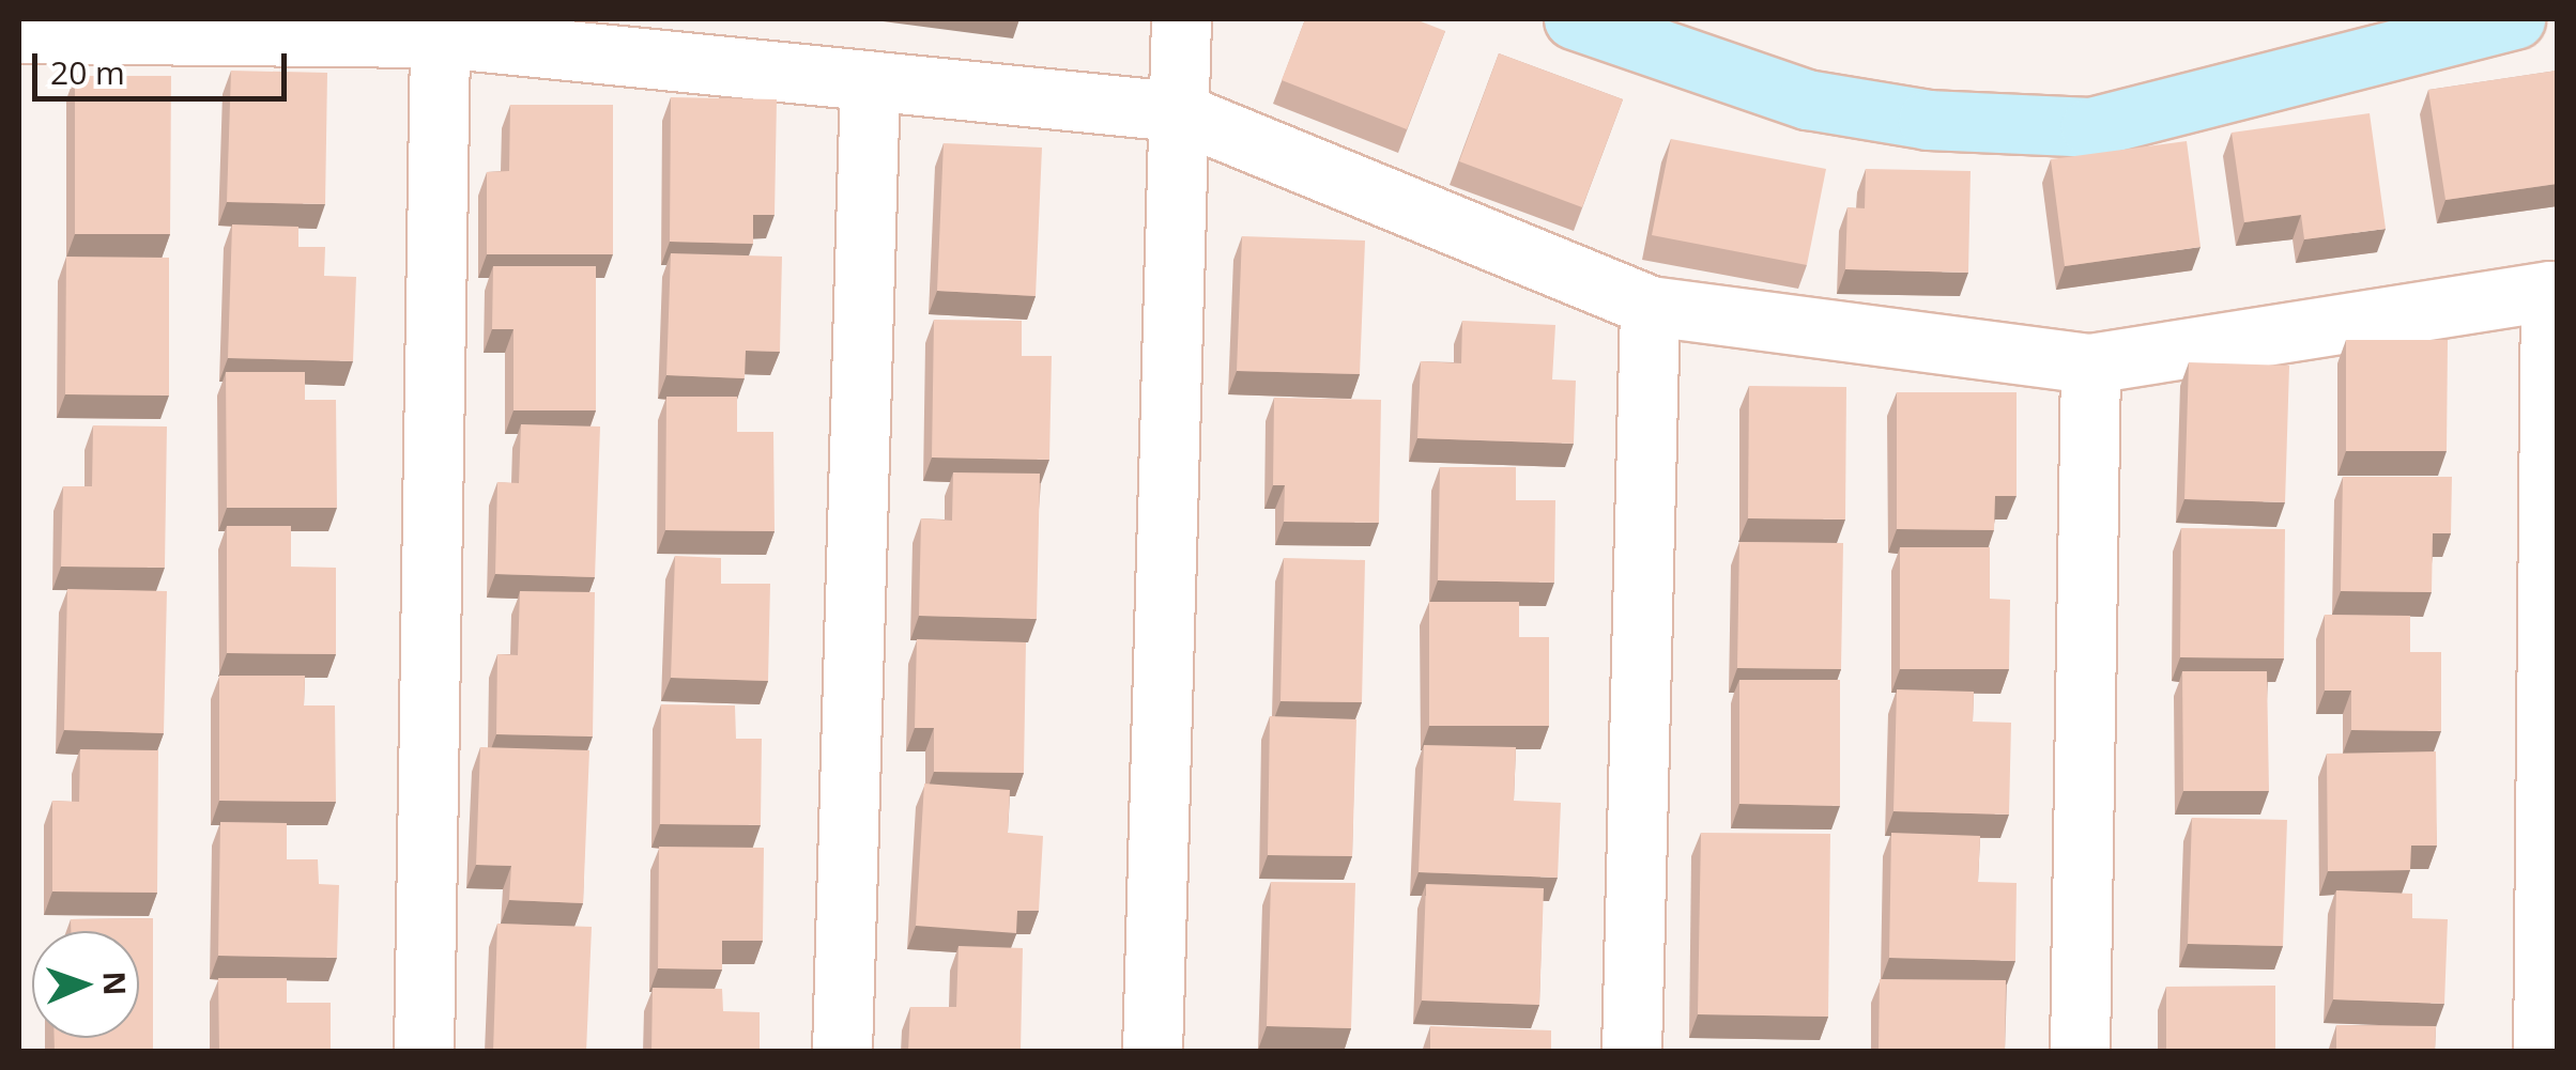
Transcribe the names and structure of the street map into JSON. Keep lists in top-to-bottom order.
{
  "scale_bar": "20 m",
  "north": "right"
}
